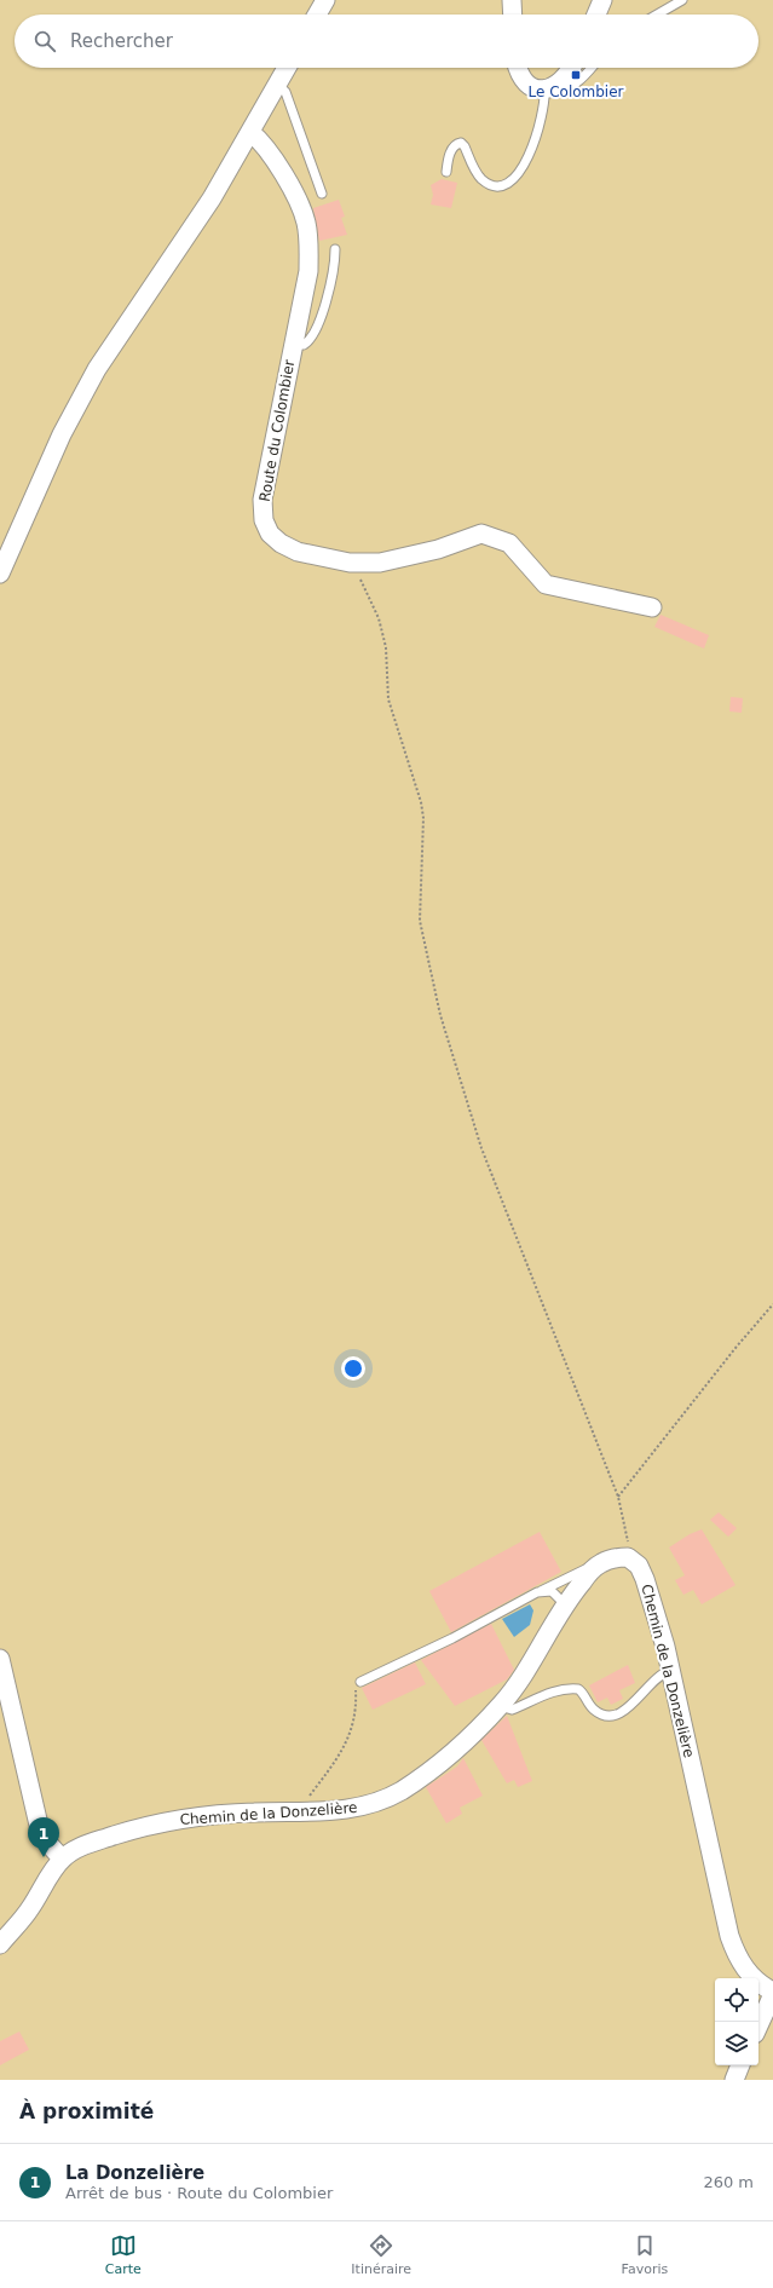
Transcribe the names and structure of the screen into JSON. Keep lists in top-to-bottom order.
{
  "streets": {
    "street": ["Route du Colombier", "Chemin de la Donzelière"]
  },
  "places": {
    "transit": ["Le Colombier"]
  },
  "page": {
    "search": "Rechercher",
    "pins": "1",
    "heading": "À proximité",
    "list": [
      {
        "mark": "1",
        "name": "La Donzelière",
        "note": "Arrêt de bus · Route du Colombier",
        "value": "260 m"
      }
    ],
    "nav": ["Carte", "Itinéraire", "Favoris"]
  }
}
